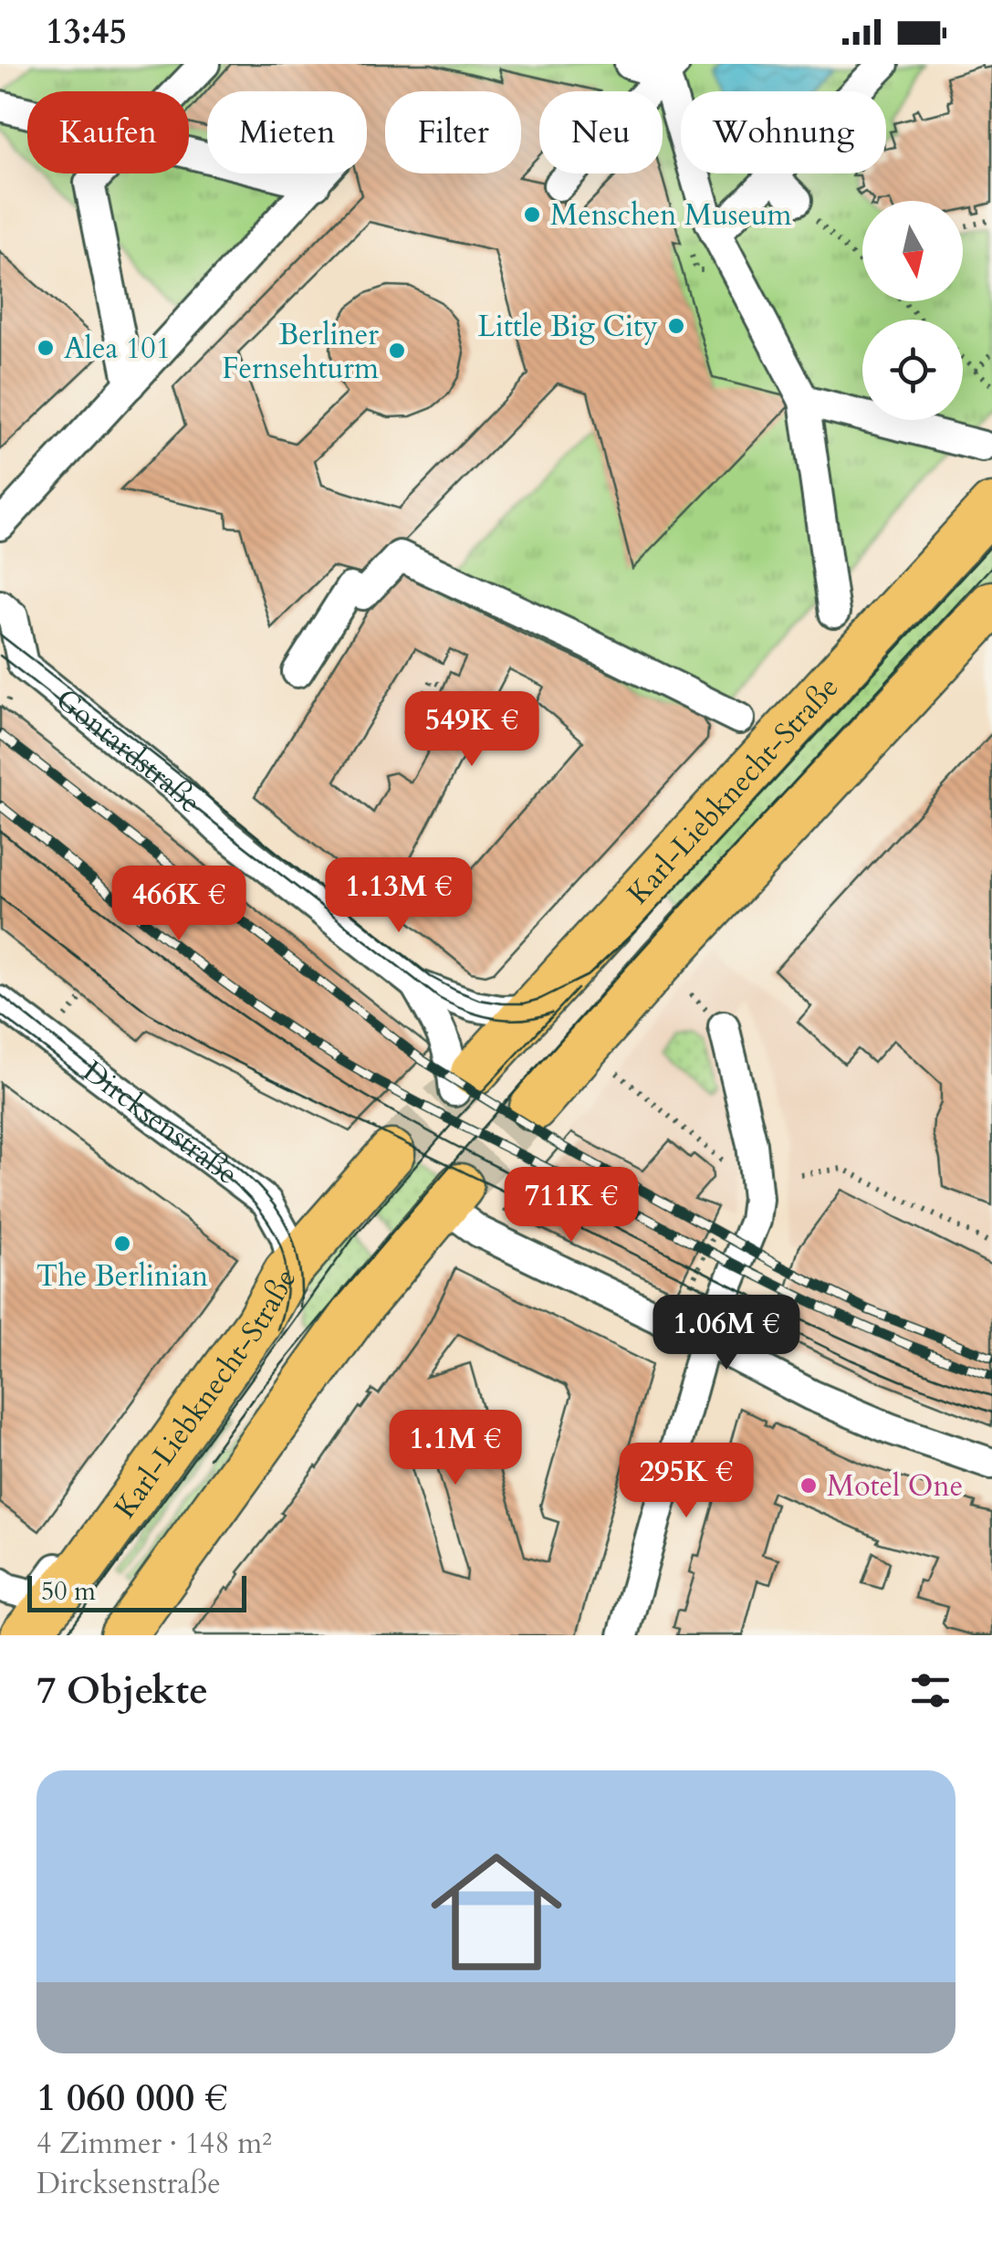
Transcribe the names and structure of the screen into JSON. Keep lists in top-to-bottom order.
{
  "streets": {
    "main road": ["Karl-Liebknecht-Straße"],
    "street": ["Gontardstraße", "Dircksenstraße"]
  },
  "crossings": [
    ["Gontardstraße", "Karl-Liebknecht-Straße"],
    ["Karl-Liebknecht-Straße", "Dircksenstraße"]
  ],
  "places": [
    "Menschen Museum",
    "Little Big City",
    "Alea 101",
    "Berliner Fernsehturm",
    "The Berlinian",
    "Motel One"
  ],
  "scale_bar": "50 m",
  "north": "bottom",
  "page": {
    "status": "13:45",
    "chip": [
      "Kaufen",
      "Mieten",
      "Filter",
      "Neu",
      "Wohnung"
    ],
    "price": [
      "549K €",
      "1.13M €",
      "466K €",
      "711K €",
      "1.06M €",
      "1.1M €",
      "295K €"
    ],
    "scale": "50 m",
    "heading": "7 Objekte",
    "list": [
      {
        "name": "1 060 000 €",
        "note": "4 Zimmer · 148 m² · Dircksenstraße"
      }
    ]
  }
}
